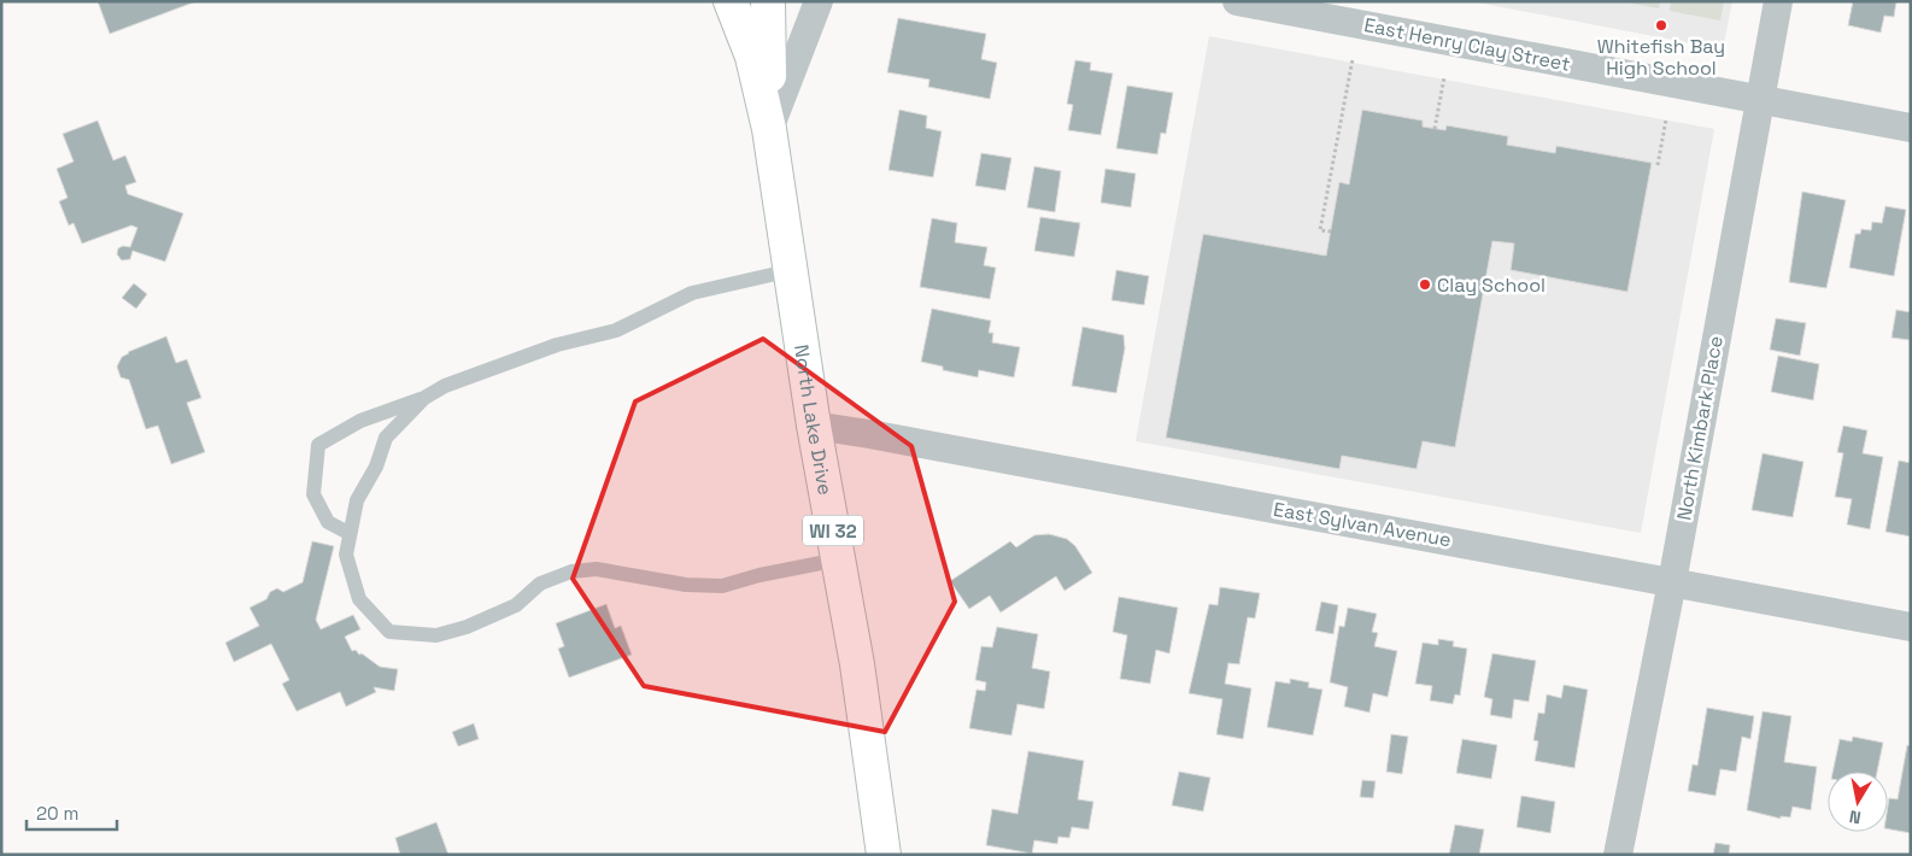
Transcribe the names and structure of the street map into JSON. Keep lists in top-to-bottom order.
{
  "streets": {
    "main road": ["North Lake Drive", "WI 32"],
    "street": ["East Henry Clay Street", "North Kimbark Place", "East Sylvan Avenue"]
  },
  "crossings": [
    ["East Henry Clay Street", "North Kimbark Place"],
    ["North Lake Drive", "East Sylvan Avenue"],
    ["North Kimbark Place", "East Sylvan Avenue"]
  ],
  "places": ["Whitefish Bay High School", "Clay School"],
  "scale_bar": "20 m",
  "north": "bottom"
}
